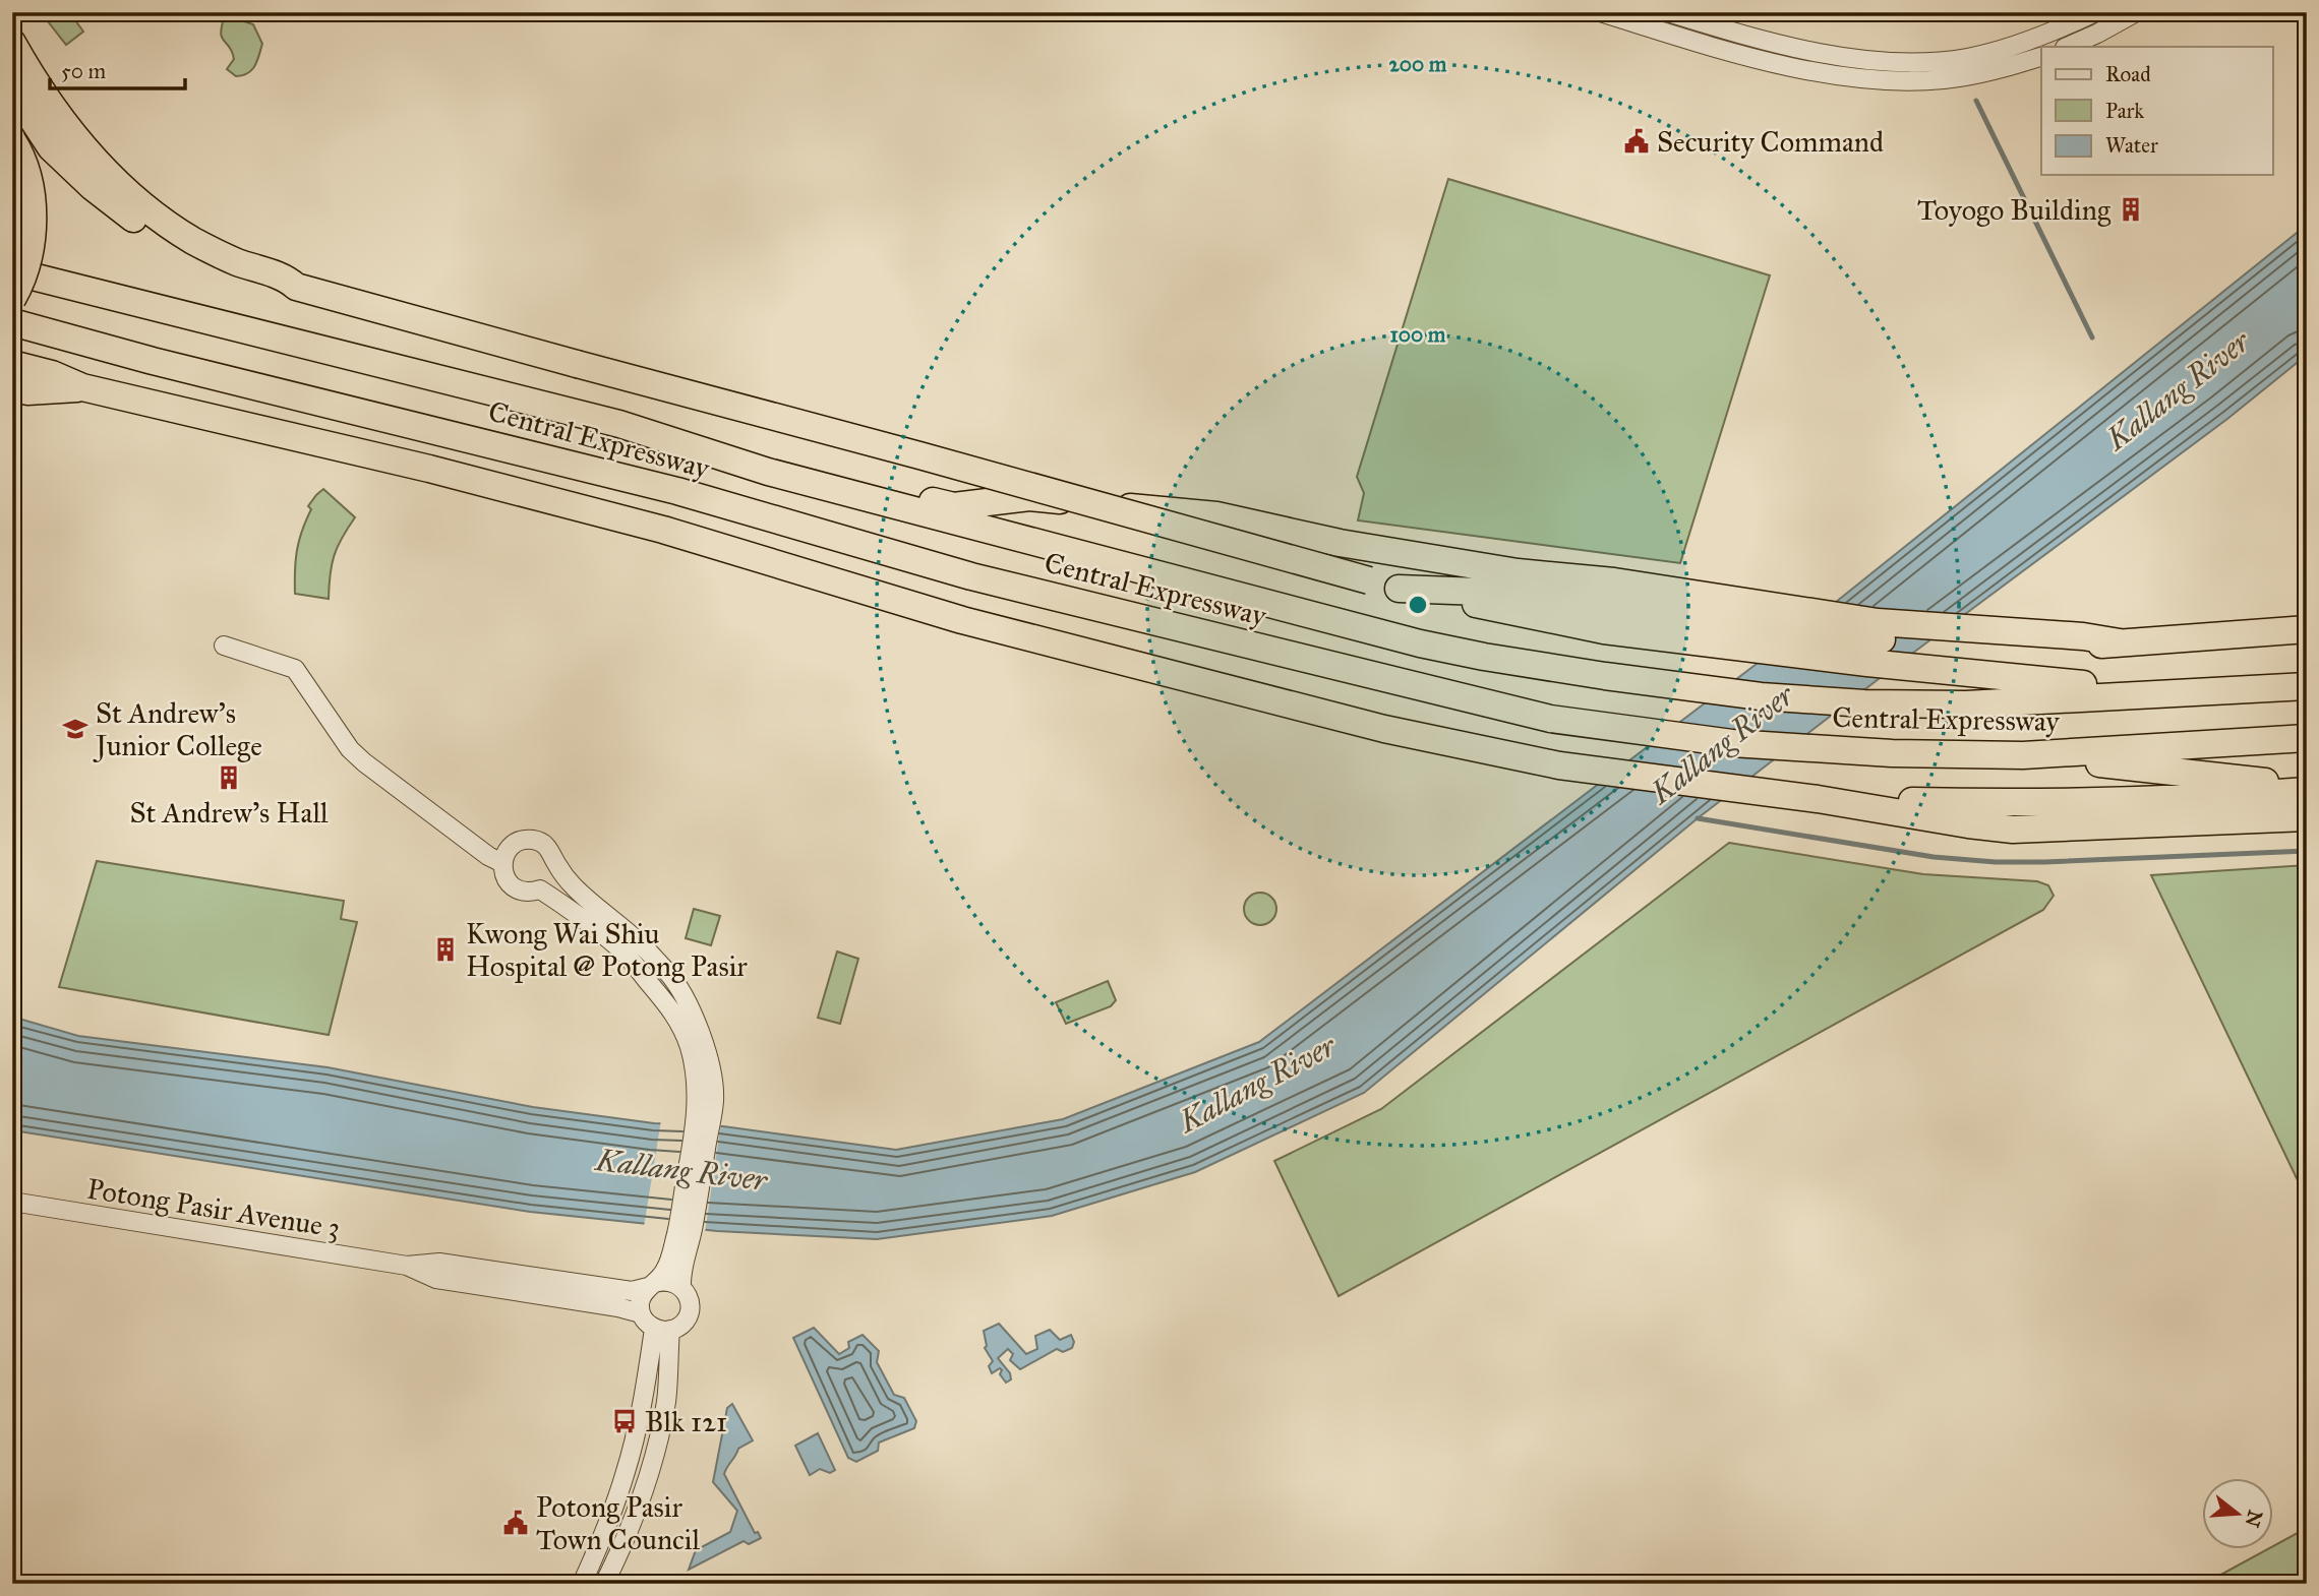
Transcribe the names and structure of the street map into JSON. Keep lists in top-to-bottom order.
{
  "streets": {
    "highway": ["Central Expressway"],
    "street": ["Potong Pasir Avenue 3"]
  },
  "water": ["Kallang River"],
  "places": {
    "public building": ["Security Command", "Potong Pasir Town Council"],
    "building": ["Toyogo Building", "St Andrew’s Hall", "Kwong Wai Shiu Hospital @ Potong Pasir"],
    "school or university": ["St Andrew's Junior College"],
    "bus stop": ["Blk 121"]
  },
  "legend": ["Road", "Park", "Water"],
  "scale_bar": "50 m",
  "north": "right",
  "rings": ["200 m", "100 m"]
}
